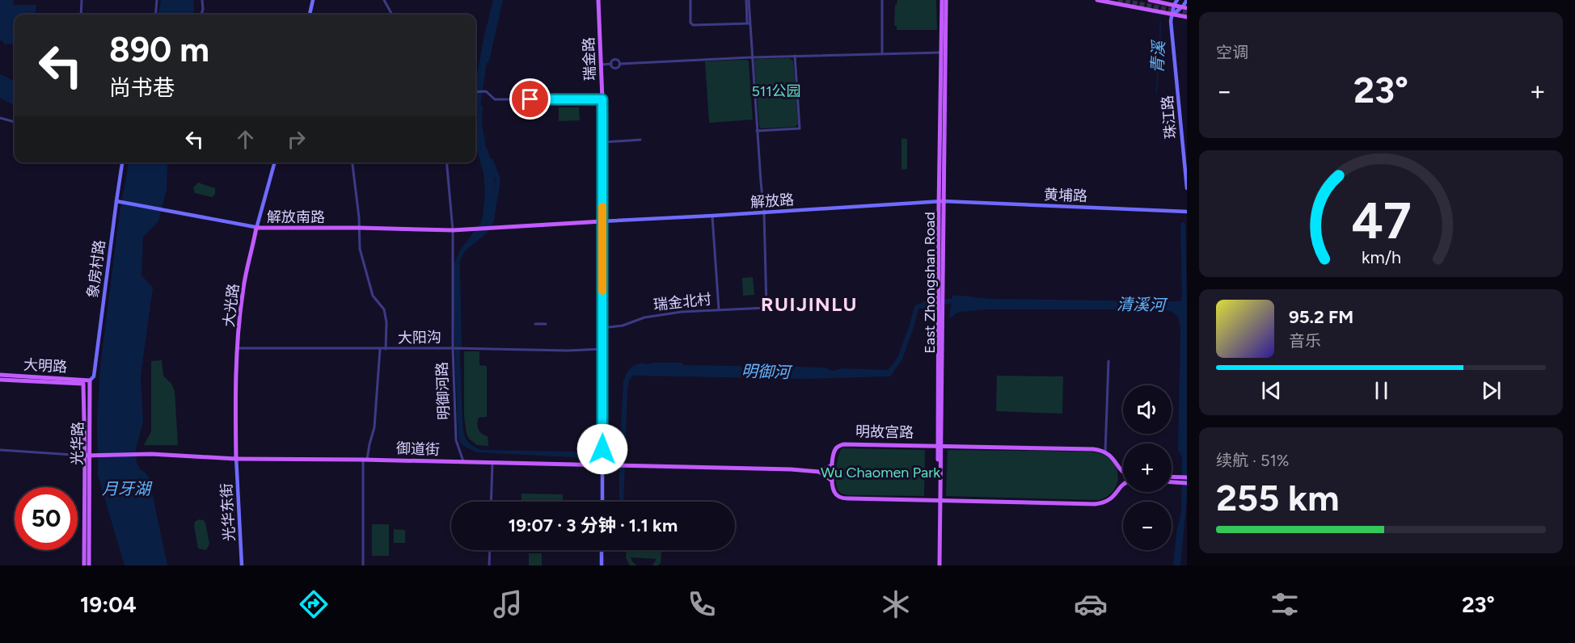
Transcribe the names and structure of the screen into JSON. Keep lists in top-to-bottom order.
{
  "streets": {
    "main road": [
      "East Zhongshan Road",
      "大明路",
      "明故宫路",
      "光华路",
      "御道街"
    ],
    "street": [
      "瑞金路",
      "珠江路",
      "黄埔路",
      "解放路",
      "解放南路",
      "象房村路",
      "瑞金北村",
      "大光路",
      "大阳沟",
      "明御河路",
      "光华东街"
    ]
  },
  "crossings": [
    ["瑞金路", "解放路"],
    ["瑞金路", "瑞金北村"],
    ["瑞金路", "大阳沟"],
    ["瑞金路", "御道街"],
    ["黄埔路", "解放路"],
    ["黄埔路", "East Zhongshan Road"],
    ["解放路", "East Zhongshan Road"],
    ["解放路", "瑞金北村"],
    ["解放南路", "象房村路"],
    ["解放南路", "大光路"],
    ["解放南路", "明御河路"],
    ["象房村路", "大明路"],
    ["象房村路", "光华路"],
    ["East Zhongshan Road", "明故宫路"],
    ["大光路", "大阳沟"],
    ["大阳沟", "明御河路"],
    ["大明路", "光华路"],
    ["大明路", "御道街"],
    ["明御河路", "御道街"],
    ["明故宫路", "御道街"],
    ["光华路", "御道街"],
    ["御道街", "光华东街"]
  ],
  "districts": ["RUIJINLU"],
  "water": [
    "青溪",
    "清溪河",
    "明御河",
    "月牙湖"
  ],
  "parks": ["511公园", "Wu Chaomen Park"],
  "page": {
    "tile": [
      "空调",
      ["续航 · 51%", "255 km"]
    ],
    "turn": ["890 m", "尚书巷"],
    "heat": ["−", "23°", "+"],
    "song": ["95.2 FM", "音乐"],
    "map_buttons": ["+", "−"],
    "limit": "50",
    "trip": "19:07 · 3 分钟 · 1.1 km",
    "tabs": ["19:04", "23°"],
    "gauge": ["47", "km/h"]
  }
}
